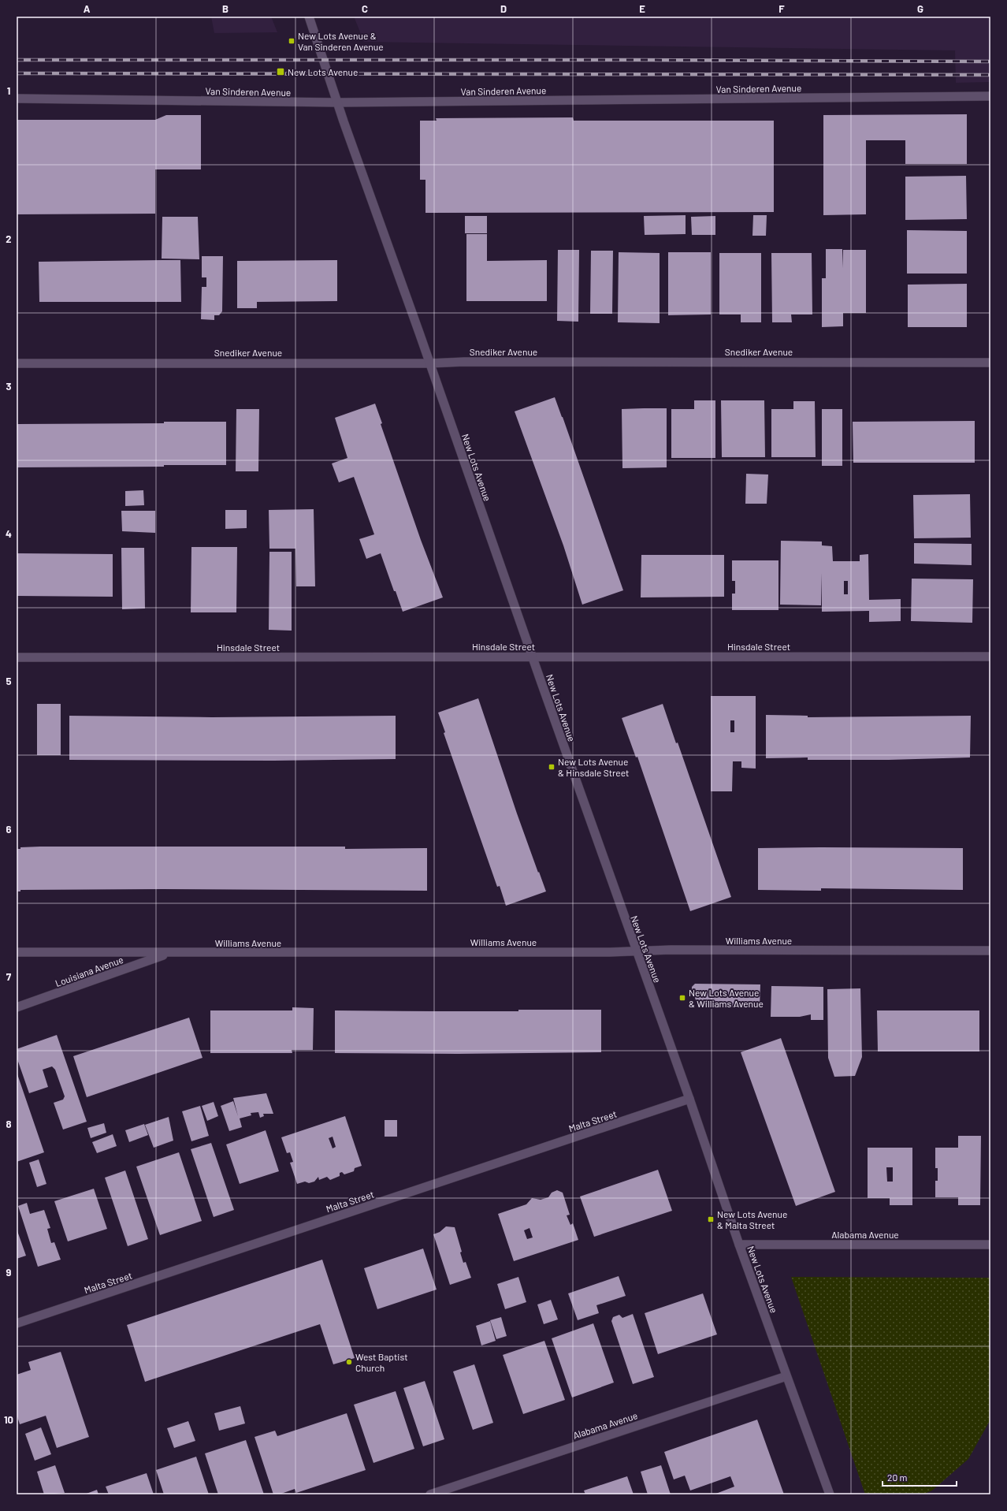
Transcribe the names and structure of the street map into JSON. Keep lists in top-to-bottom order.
{
  "streets": {
    "street": [
      "Van Sinderen Avenue",
      "Snediker Avenue",
      "New Lots Avenue",
      "Hinsdale Street",
      "Williams Avenue",
      "Louisiana Avenue",
      "Malta Street",
      "Alabama Avenue"
    ]
  },
  "crossings": [
    ["Van Sinderen Avenue", "New Lots Avenue"],
    ["Snediker Avenue", "New Lots Avenue"],
    ["New Lots Avenue", "Hinsdale Street"],
    ["New Lots Avenue", "Williams Avenue"],
    ["New Lots Avenue", "Malta Street"],
    ["New Lots Avenue", "Alabama Avenue"],
    ["Williams Avenue", "Louisiana Avenue"]
  ],
  "places": {
    "transit": [
      "New Lots Avenue & Van Sinderen Avenue",
      "New Lots Avenue",
      "New Lots Avenue & Hinsdale Street",
      "New Lots Avenue & Williams Avenue",
      "New Lots Avenue & Malta Street"
    ],
    "other": ["West Baptist Church"]
  },
  "scale_bar": "20 m",
  "grid": {
    "columns": [
      "A",
      "B",
      "C",
      "D",
      "E",
      "F",
      "G"
    ],
    "rows": [
      "1",
      "2",
      "3",
      "4",
      "5",
      "6",
      "7",
      "8",
      "9",
      "10"
    ]
  }
}
